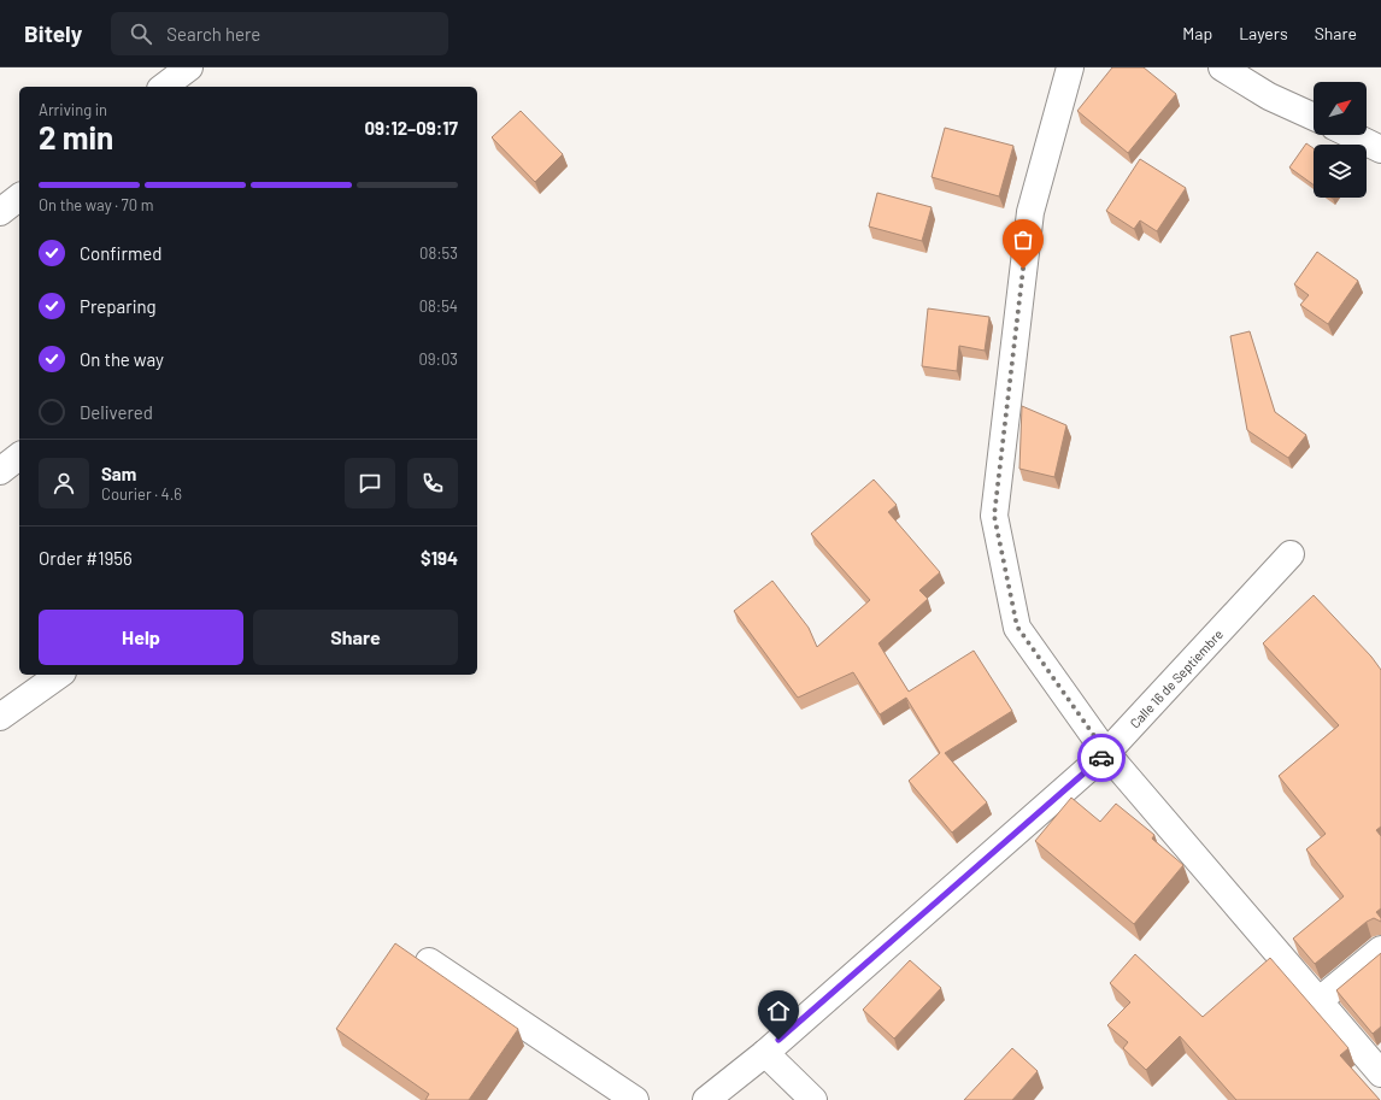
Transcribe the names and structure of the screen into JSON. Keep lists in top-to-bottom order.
{
  "streets": {
    "street": ["Calle 16 de Septiembre"]
  },
  "north": "top right",
  "page": {
    "header": "Bitely",
    "search": "Search here",
    "nav": ["Map", "Layers", "Share"],
    "heading": ["2 min", "Arriving in", "09:12–09:17"],
    "panel": [
      "Sam",
      "Courier · 4.6",
      "Order #1956",
      "$194"
    ],
    "bar": "On the way · 70 m",
    "list": [
      ["Confirmed", "08:53"],
      ["Preparing", "08:54"],
      ["On the way", "09:03"],
      "Delivered"
    ],
    "buttons": ["Help", "Share"]
  }
}
